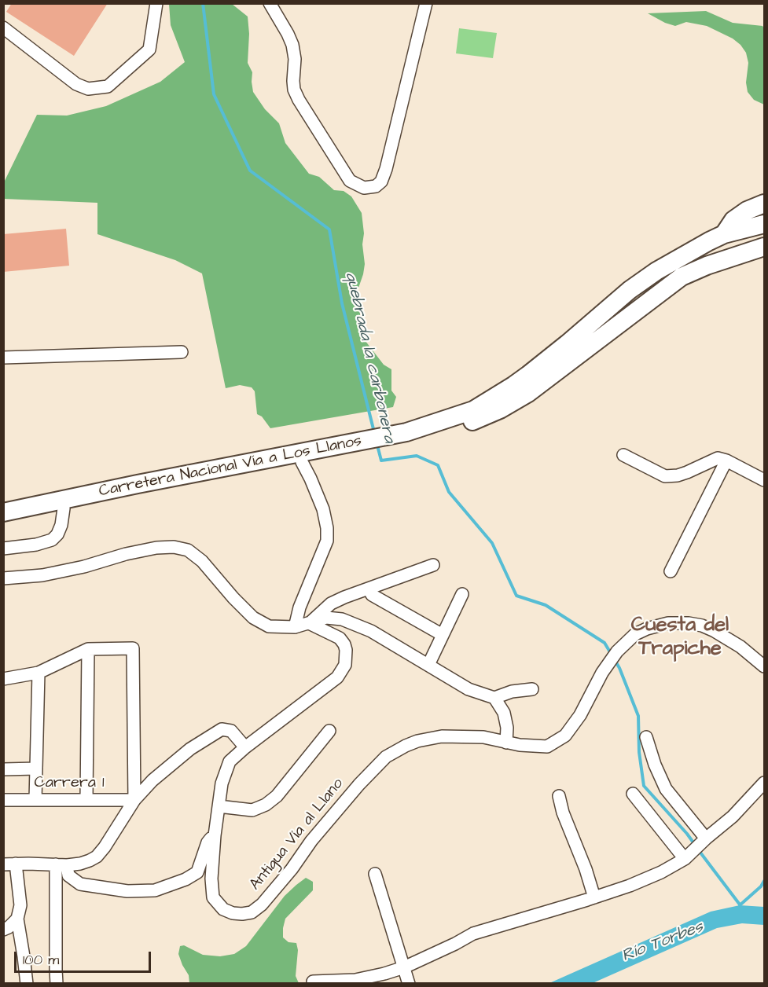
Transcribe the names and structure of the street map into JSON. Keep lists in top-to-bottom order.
{
  "streets": {
    "highway": ["Carretera Nacional Vía a Los Llanos"],
    "street": ["Carrera 1", "Antigua Vía al Llano"]
  },
  "districts": ["Cuesta del Trapiche"],
  "water": ["quebrada la carbonera", "Río Torbes"],
  "scale_bar": "100 m"
}
